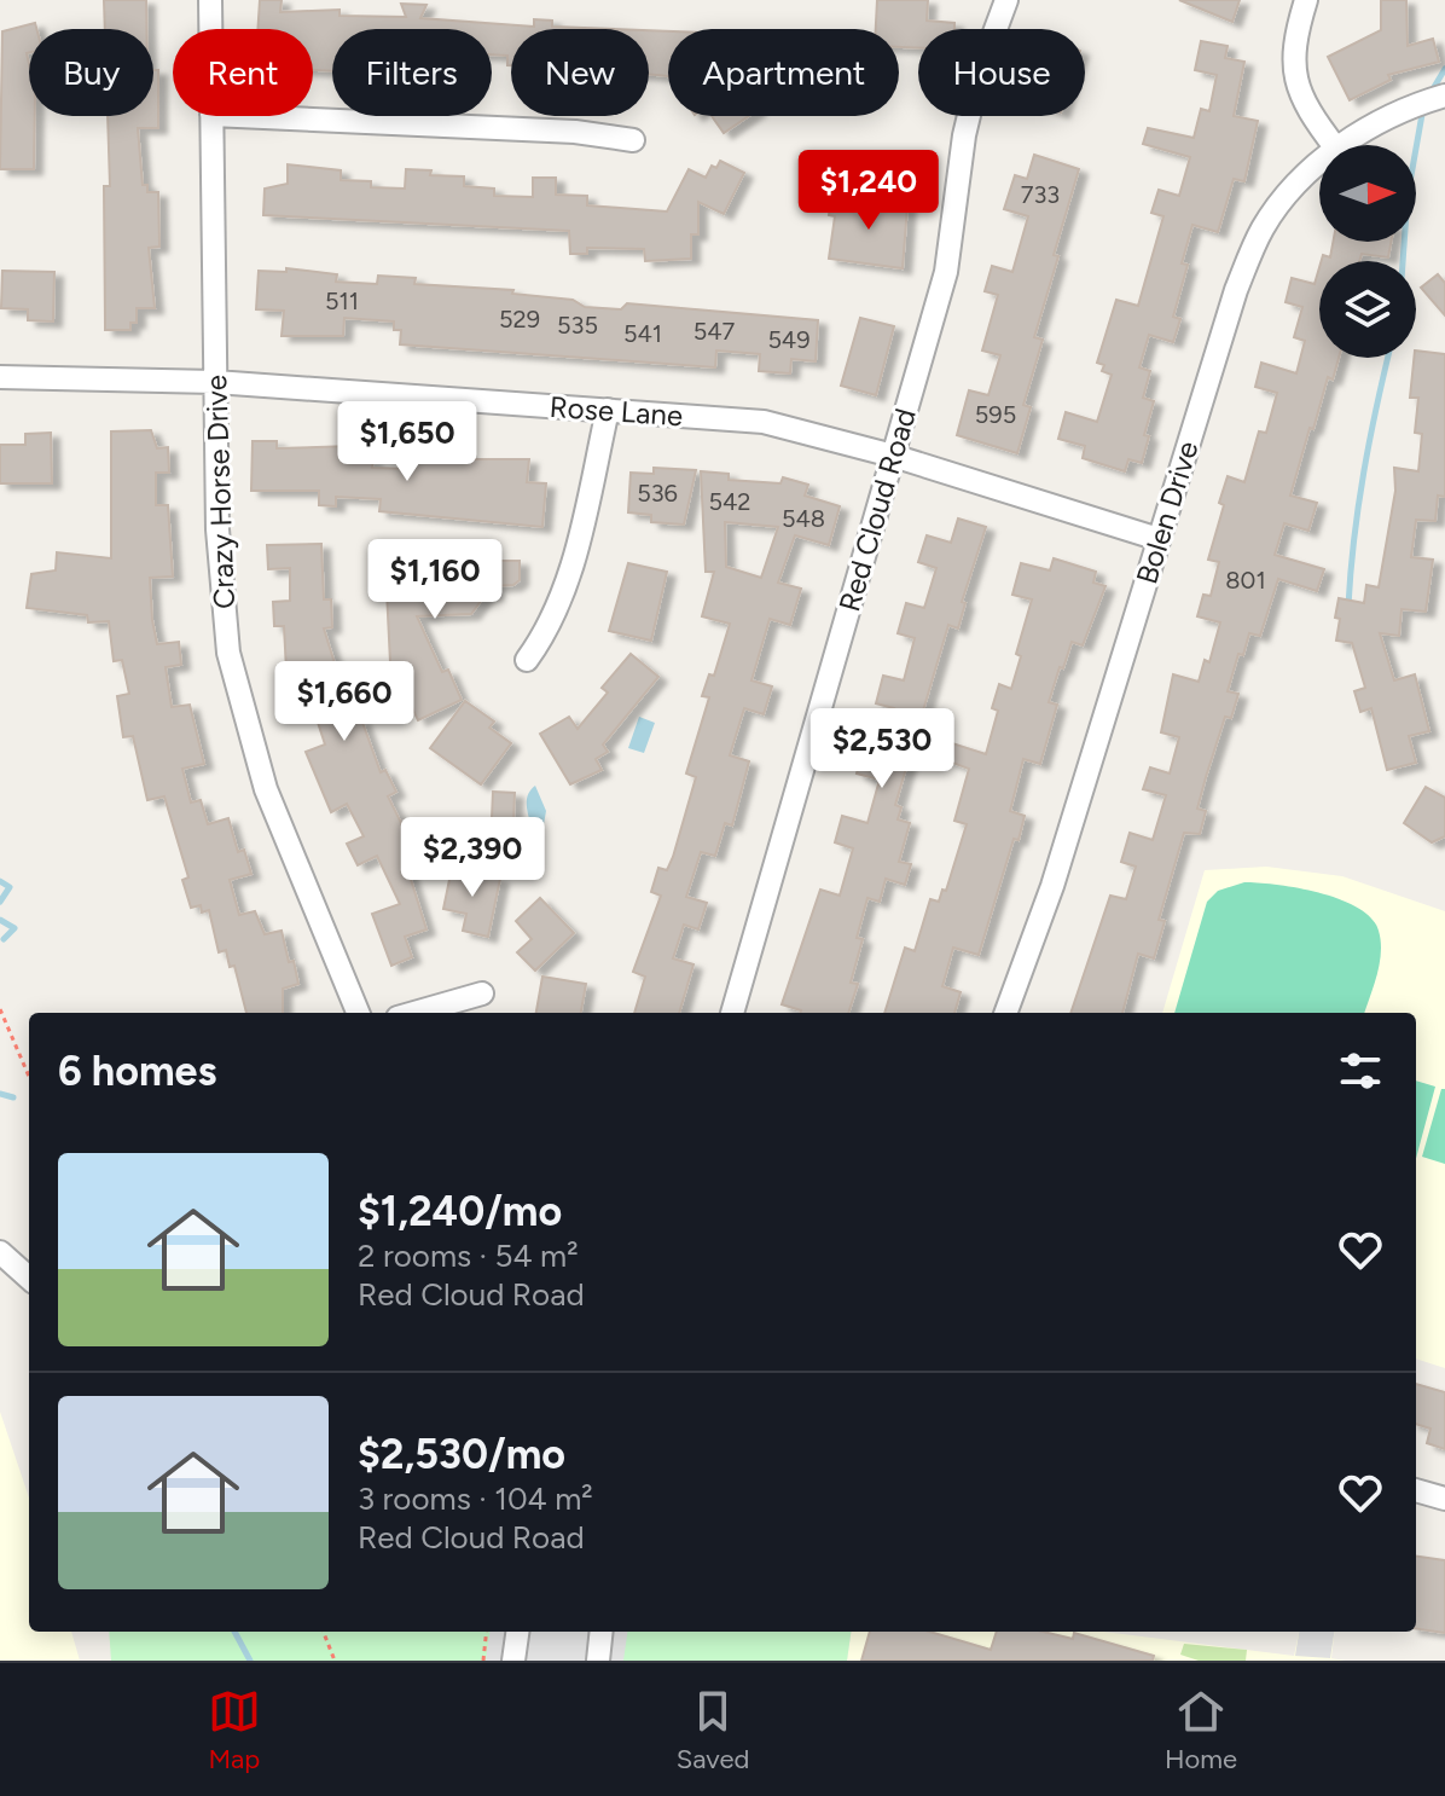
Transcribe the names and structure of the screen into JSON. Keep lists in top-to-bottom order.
{
  "streets": {
    "street": [
      "Rose Lane",
      "Crazy Horse Drive",
      "Red Cloud Road",
      "Bolen Drive"
    ]
  },
  "crossings": [
    ["Rose Lane", "Crazy Horse Drive"],
    ["Rose Lane", "Red Cloud Road"],
    ["Rose Lane", "Bolen Drive"]
  ],
  "house_numbers": [
    "733",
    "511",
    "529",
    "535",
    "547",
    "541",
    "549",
    "595",
    "536",
    "542",
    "548",
    "801"
  ],
  "north": "right",
  "page": {
    "chip": [
      "Buy",
      "Rent",
      "Filters",
      "New",
      "Apartment",
      "House"
    ],
    "price": [
      "$1,240",
      "$1,650",
      "$1,160",
      "$1,660",
      "$2,530",
      "$2,390"
    ],
    "heading": "6 homes",
    "list": [
      {
        "name": "$1,240/mo",
        "note": "2 rooms · 54 m² · Red Cloud Road"
      },
      {
        "name": "$2,530/mo",
        "note": "3 rooms · 104 m² · Red Cloud Road"
      }
    ],
    "tabs": ["Map", "Saved", "Home"]
  }
}
